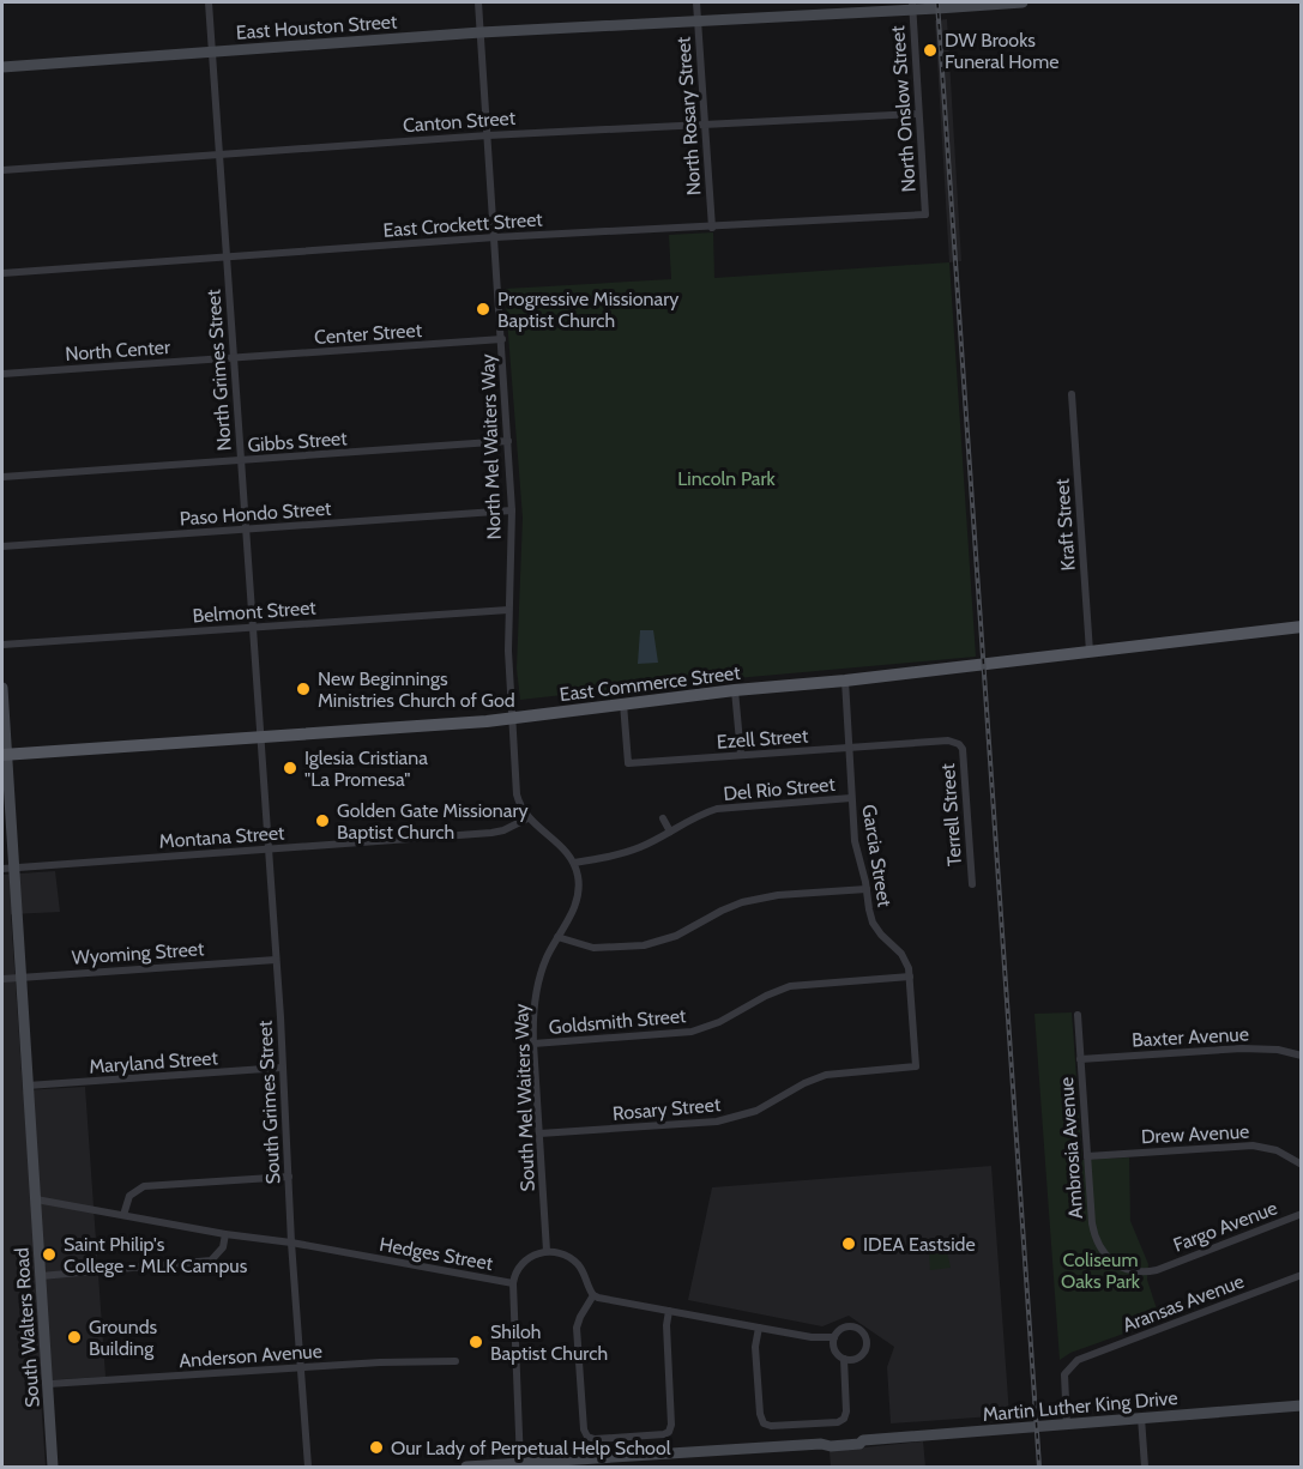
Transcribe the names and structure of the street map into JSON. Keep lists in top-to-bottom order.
{
  "streets": {
    "main road": [
      "East Houston Street",
      "East Commerce Street",
      "South Walters Road",
      "Martin Luther King Drive"
    ],
    "street": [
      "North Onslow Street",
      "North Rosary Street",
      "Canton Street",
      "East Crockett Street",
      "Center Street",
      "North Center",
      "North Grimes Street",
      "Gibbs Street",
      "North Mel Waiters Way",
      "Paso Hondo Street",
      "Kraft Street",
      "Belmont Street",
      "Ezell Street",
      "Del Rio Street",
      "Terrell Street",
      "Montana Street",
      "Garcia Street",
      "Wyoming Street",
      "Goldsmith Street",
      "Baxter Avenue",
      "Maryland Street",
      "South Mel Waiters Way",
      "South Grimes Street",
      "Rosary Street",
      "Drew Avenue",
      "Ambrosia Avenue",
      "Fargo Avenue",
      "Hedges Street",
      "Aransas Avenue",
      "Anderson Avenue"
    ]
  },
  "crossings": [
    ["East Houston Street", "North Onslow Street"],
    ["East Houston Street", "North Rosary Street"],
    ["East Houston Street", "North Grimes Street"],
    ["East Houston Street", "North Mel Waiters Way"],
    ["North Onslow Street", "Canton Street"],
    ["North Onslow Street", "East Crockett Street"],
    ["North Rosary Street", "Canton Street"],
    ["North Rosary Street", "East Crockett Street"],
    ["Canton Street", "North Grimes Street"],
    ["Canton Street", "North Mel Waiters Way"],
    ["East Crockett Street", "North Grimes Street"],
    ["East Crockett Street", "North Mel Waiters Way"],
    ["Center Street", "North Center"],
    ["Center Street", "North Grimes Street"],
    ["Center Street", "North Mel Waiters Way"],
    ["North Center", "North Grimes Street"],
    ["North Grimes Street", "Gibbs Street"],
    ["North Grimes Street", "Paso Hondo Street"],
    ["North Grimes Street", "Belmont Street"],
    ["North Grimes Street", "East Commerce Street"],
    ["North Grimes Street", "South Grimes Street"],
    ["Gibbs Street", "North Mel Waiters Way"],
    ["North Mel Waiters Way", "Paso Hondo Street"],
    ["North Mel Waiters Way", "Belmont Street"],
    ["North Mel Waiters Way", "East Commerce Street"],
    ["Kraft Street", "East Commerce Street"],
    ["East Commerce Street", "Ezell Street"],
    ["East Commerce Street", "Garcia Street"],
    ["East Commerce Street", "South Grimes Street"],
    ["East Commerce Street", "South Walters Road"],
    ["Ezell Street", "Terrell Street"],
    ["Ezell Street", "Garcia Street"],
    ["Del Rio Street", "Garcia Street"],
    ["Del Rio Street", "South Mel Waiters Way"],
    ["Montana Street", "South Grimes Street"],
    ["Montana Street", "South Walters Road"],
    ["Garcia Street", "Goldsmith Street"],
    ["Garcia Street", "Rosary Street"],
    ["Wyoming Street", "South Grimes Street"],
    ["Wyoming Street", "South Walters Road"],
    ["Goldsmith Street", "South Mel Waiters Way"],
    ["Baxter Avenue", "Ambrosia Avenue"],
    ["Maryland Street", "South Grimes Street"],
    ["Maryland Street", "South Walters Road"],
    ["South Mel Waiters Way", "Rosary Street"],
    ["South Mel Waiters Way", "Hedges Street"],
    ["South Grimes Street", "Hedges Street"],
    ["South Grimes Street", "Anderson Avenue"],
    ["Drew Avenue", "Ambrosia Avenue"],
    ["Ambrosia Avenue", "Fargo Avenue"],
    ["Hedges Street", "South Walters Road"],
    ["Aransas Avenue", "Martin Luther King Drive"],
    ["South Walters Road", "Anderson Avenue"]
  ],
  "parks": ["Lincoln Park", "Coliseum Oaks Park"],
  "places": [
    "DW Brooks Funeral Home",
    "Progressive Missionary Baptist Church",
    "New Beginnings Ministries Church of God",
    "Iglesia Cristiana \"La Promesa\"",
    "Golden Gate Missionary Baptist Church",
    "IDEA Eastside",
    "Saint Philip's College - MLK Campus",
    "Grounds Building",
    "Shiloh Baptist Church",
    "Our Lady of Perpetual Help School"
  ]
}
